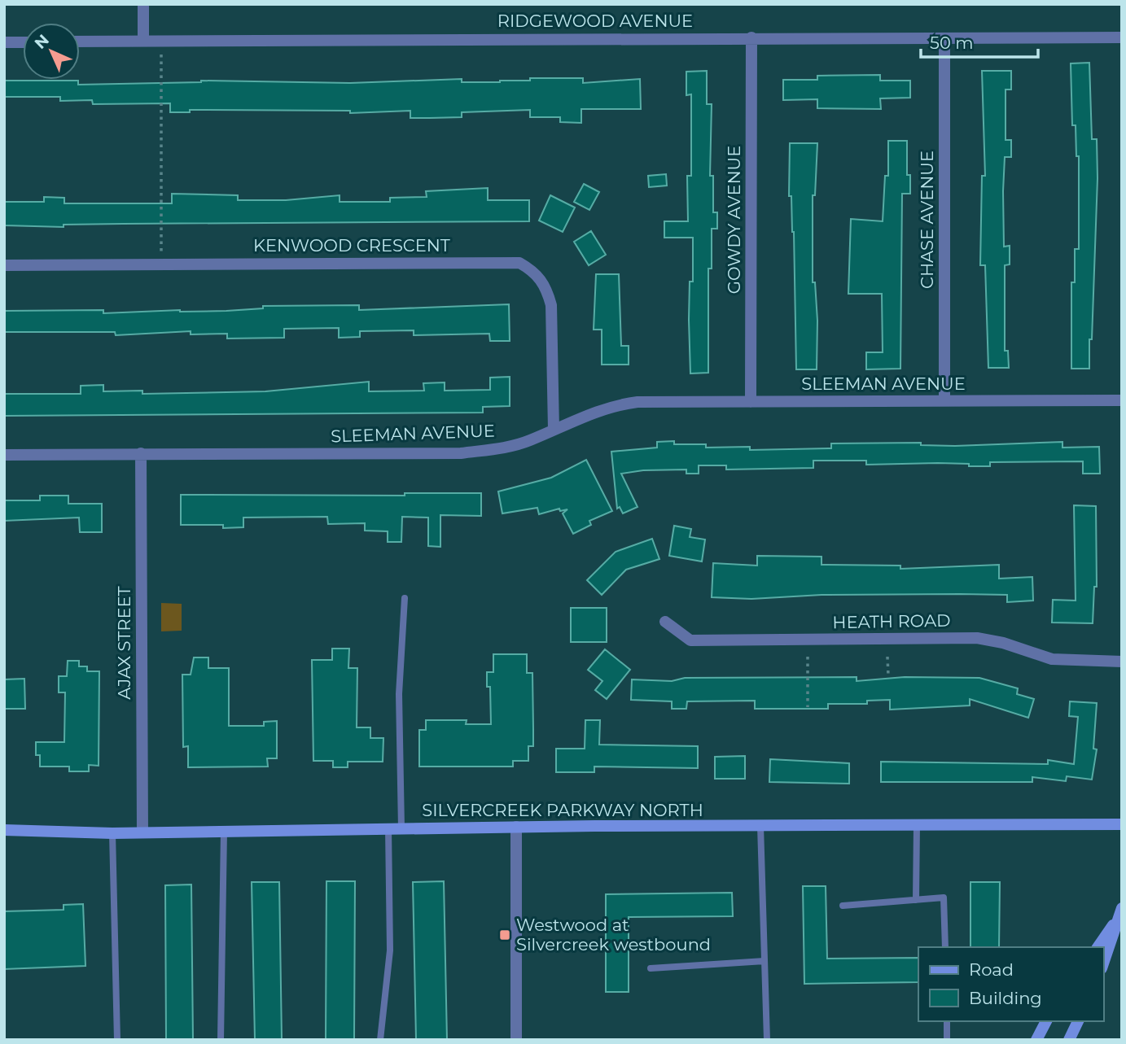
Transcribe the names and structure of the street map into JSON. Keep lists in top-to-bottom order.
{
  "streets": {
    "main road": ["SILVERCREEK PARKWAY NORTH"],
    "street": [
      "RIDGEWOOD AVENUE",
      "GOWDY AVENUE",
      "CHASE AVENUE",
      "KENWOOD CRESCENT",
      "SLEEMAN AVENUE",
      "HEATH ROAD",
      "AJAX STREET"
    ]
  },
  "crossings": [
    ["RIDGEWOOD AVENUE", "GOWDY AVENUE"],
    ["RIDGEWOOD AVENUE", "CHASE AVENUE"],
    ["GOWDY AVENUE", "SLEEMAN AVENUE"],
    ["CHASE AVENUE", "SLEEMAN AVENUE"],
    ["KENWOOD CRESCENT", "SLEEMAN AVENUE"],
    ["SLEEMAN AVENUE", "AJAX STREET"],
    ["AJAX STREET", "SILVERCREEK PARKWAY NORTH"]
  ],
  "places": {
    "transit": ["Westwood at Silvercreek westbound"]
  },
  "legend": ["Road", "Building"],
  "scale_bar": "50 m",
  "north": "top left"
}
